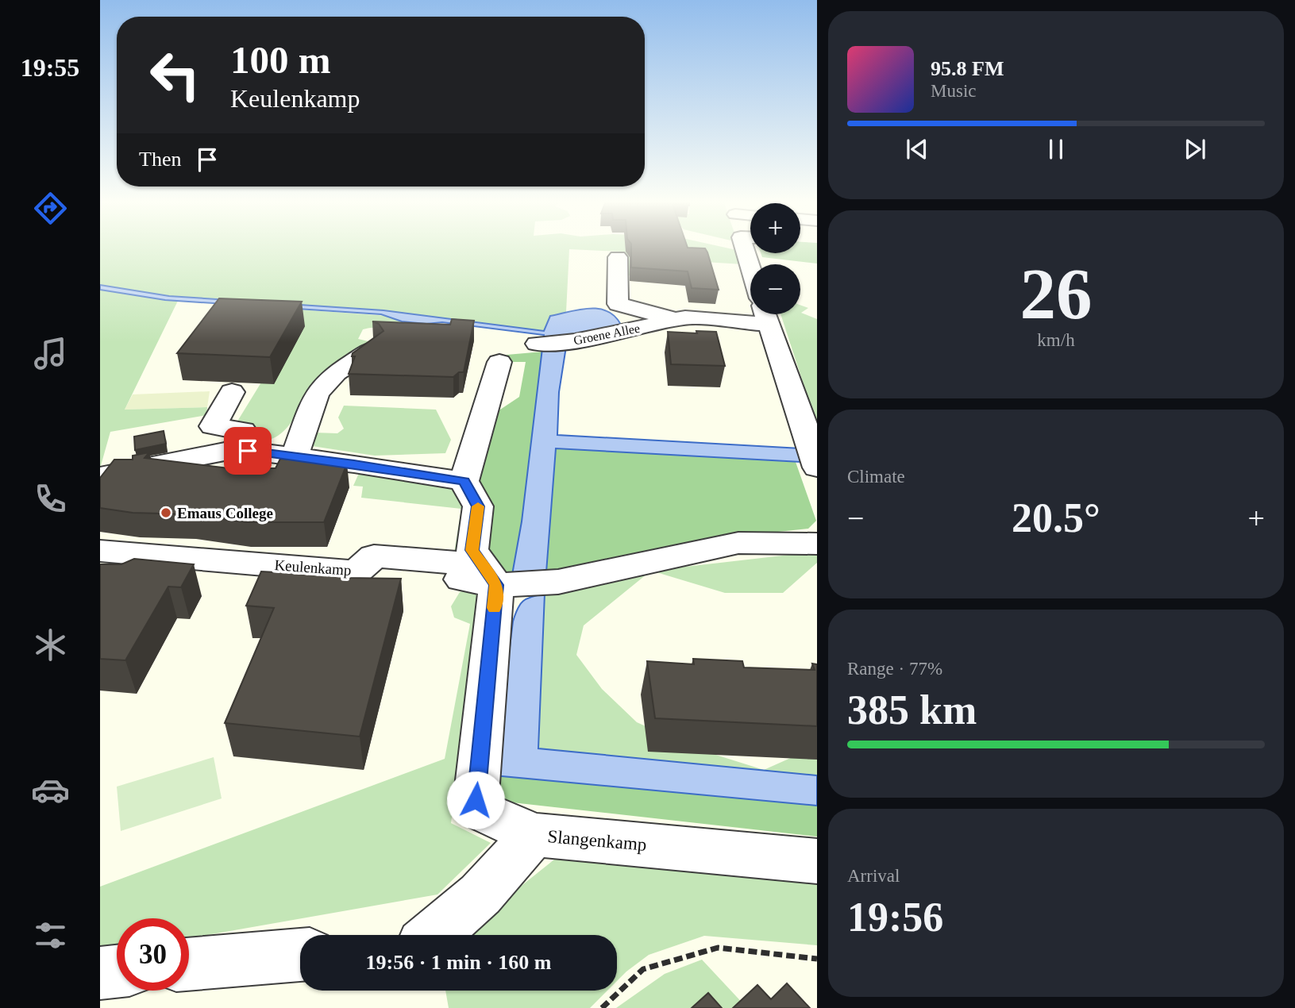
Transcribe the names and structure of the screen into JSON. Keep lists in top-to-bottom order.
{
  "streets": {
    "street": ["Groene Allee", "Keulenkamp", "Slangenkamp"]
  },
  "places": ["Emaus College"],
  "page": {
    "tabs": "19:55",
    "turn": ["100 m", "Keulenkamp"],
    "song": ["95.8 FM", "Music"],
    "then": "Then",
    "map_buttons": ["+", "−"],
    "tile": [
      ["26", "km/h"],
      "Climate",
      ["Range · 77%", "385 km"],
      ["Arrival", "19:56"]
    ],
    "heat": ["−", "20.5°", "+"],
    "limit": "30",
    "trip": "19:56 · 1 min · 160 m"
  }
}
